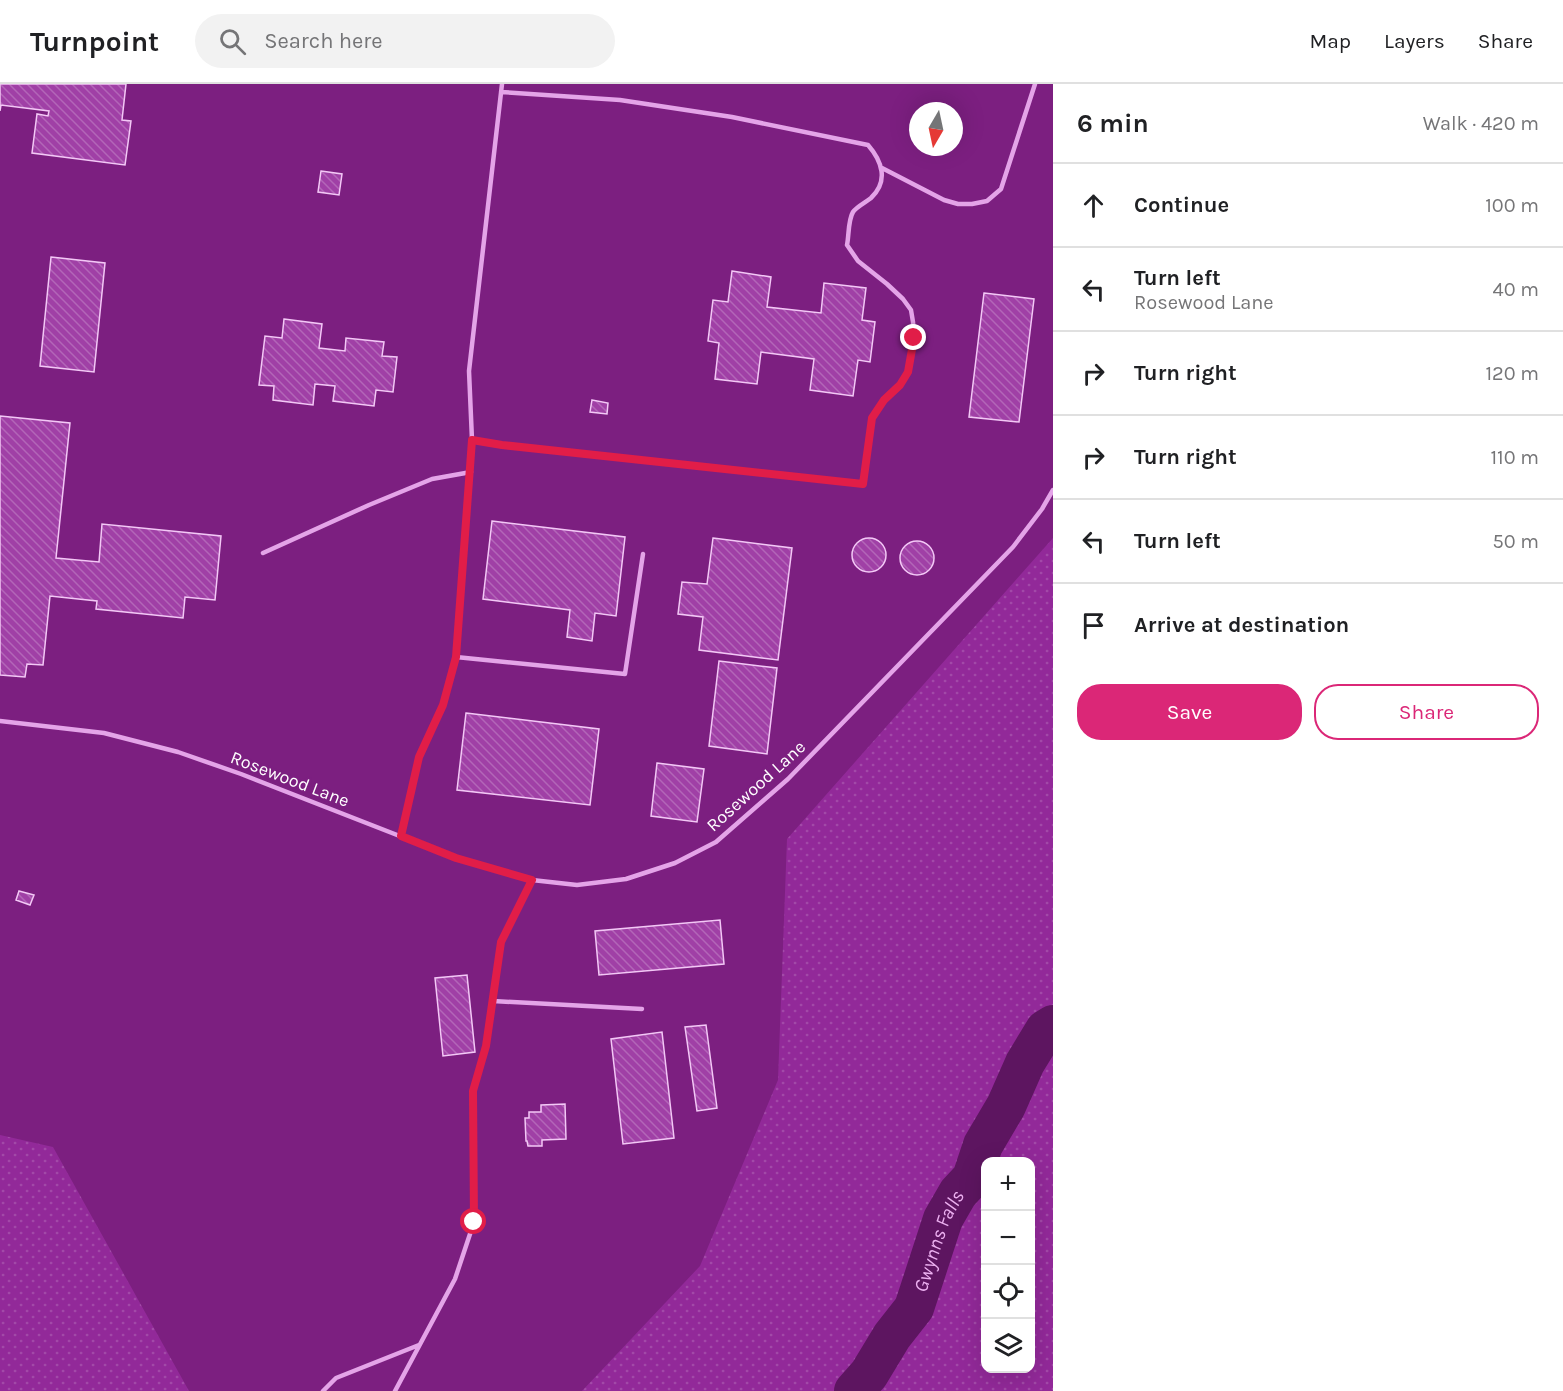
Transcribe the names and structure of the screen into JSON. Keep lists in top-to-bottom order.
{
  "streets": {
    "lane": ["Rosewood Lane"]
  },
  "water": ["Gwynns Falls"],
  "north": "bottom",
  "page": {
    "header": "Turnpoint",
    "search": "Search here",
    "nav": ["Map", "Layers", "Share"],
    "heading": ["6 min", "Walk · 420 m"],
    "list": [
      ["Continue", "100 m"],
      ["Turn left", "Rosewood Lane", "40 m"],
      ["Turn right", "120 m"],
      ["Turn right", "110 m"],
      ["Turn left", "50 m"],
      "Arrive at destination"
    ],
    "buttons": ["Save", "Share"],
    "map_buttons": ["+", "−"]
  }
}
